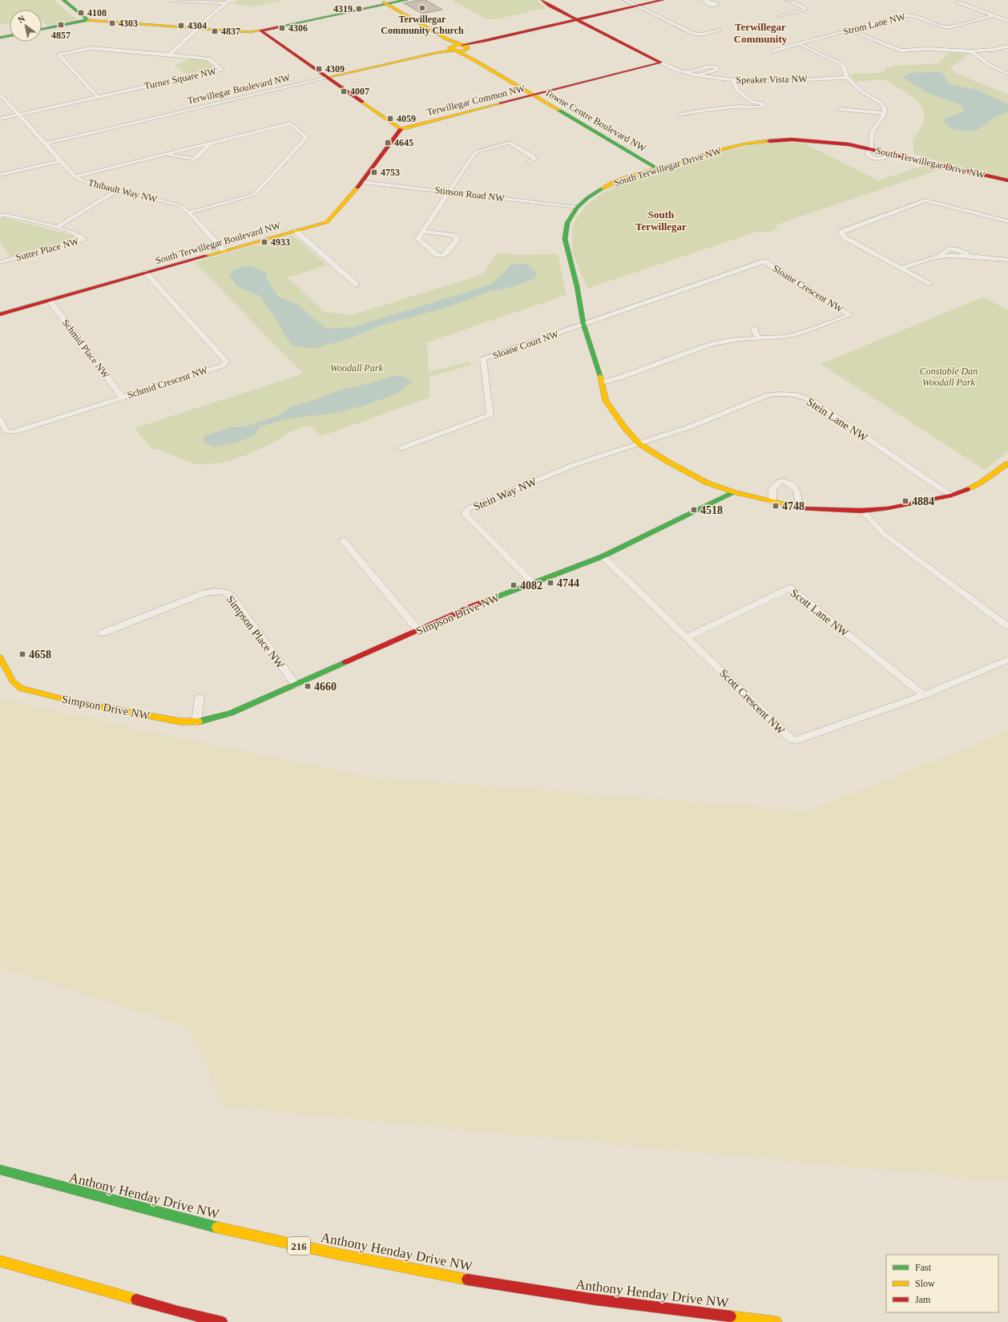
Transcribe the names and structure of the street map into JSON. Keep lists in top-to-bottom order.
{
  "streets": {
    "main road": [
      "Terwillegar Boulevard NW",
      "Terwillegar Common NW",
      "Towne Centre Boulevard NW",
      "South Terwillegar Drive NW",
      "South Terwillegar Boulevard NW",
      "Simpson Drive NW",
      "Anthony Henday Drive NW",
      "216"
    ],
    "street": [
      "Strom Lane NW",
      "Turner Square NW",
      "Speaker Vista NW",
      "Thibault Way NW",
      "Stinson Road NW",
      "Sutter Place NW",
      "Sloane Crescent NW",
      "Sloane Court NW",
      "Schmid Place NW",
      "Schmid Crescent NW",
      "Stein Lane NW",
      "Stein Way NW",
      "Scott Lane NW",
      "Simpson Place NW",
      "Scott Crescent NW"
    ]
  },
  "crossings": [
    ["Turner Square NW", "Thibault Way NW"],
    ["Speaker Vista NW", "Terwillegar Common NW"],
    ["Terwillegar Boulevard NW", "Towne Centre Boulevard NW"],
    ["Terwillegar Boulevard NW", "Thibault Way NW"],
    ["Terwillegar Common NW", "Towne Centre Boulevard NW"],
    ["Terwillegar Common NW", "South Terwillegar Boulevard NW"],
    ["Towne Centre Boulevard NW", "South Terwillegar Drive NW"],
    ["South Terwillegar Drive NW", "Stinson Road NW"],
    ["South Terwillegar Drive NW", "Sloane Crescent NW"],
    ["South Terwillegar Drive NW", "Sloane Court NW"],
    ["South Terwillegar Drive NW", "Stein Lane NW"],
    ["South Terwillegar Drive NW", "Stein Way NW"],
    ["South Terwillegar Drive NW", "Simpson Drive NW"],
    ["Thibault Way NW", "South Terwillegar Boulevard NW"],
    ["Stinson Road NW", "South Terwillegar Boulevard NW"],
    ["South Terwillegar Boulevard NW", "Schmid Place NW"],
    ["South Terwillegar Boulevard NW", "Schmid Crescent NW"],
    ["Sloane Crescent NW", "Sloane Court NW"],
    ["Schmid Place NW", "Schmid Crescent NW"],
    ["Stein Lane NW", "Stein Way NW"],
    ["Stein Way NW", "Simpson Drive NW"],
    ["Scott Lane NW", "Scott Crescent NW"],
    ["Simpson Drive NW", "Simpson Place NW"],
    ["Simpson Drive NW", "Scott Crescent NW"]
  ],
  "districts": ["Terwillegar Community", "South Terwillegar"],
  "parks": ["Woodall Park", "Constable Dan Woodall Park"],
  "places": {
    "other": ["Terwillegar Community Church"],
    "transit": [
      "4319",
      "4108",
      "4303",
      "4857",
      "4304",
      "4306",
      "4837",
      "4309",
      "4007",
      "4059",
      "4645",
      "4753",
      "4933",
      "4884",
      "4748",
      "4518",
      "4744",
      "4082",
      "4658",
      "4660"
    ]
  },
  "legend": ["Fast", "Slow", "Jam"],
  "north": "top left"
}
